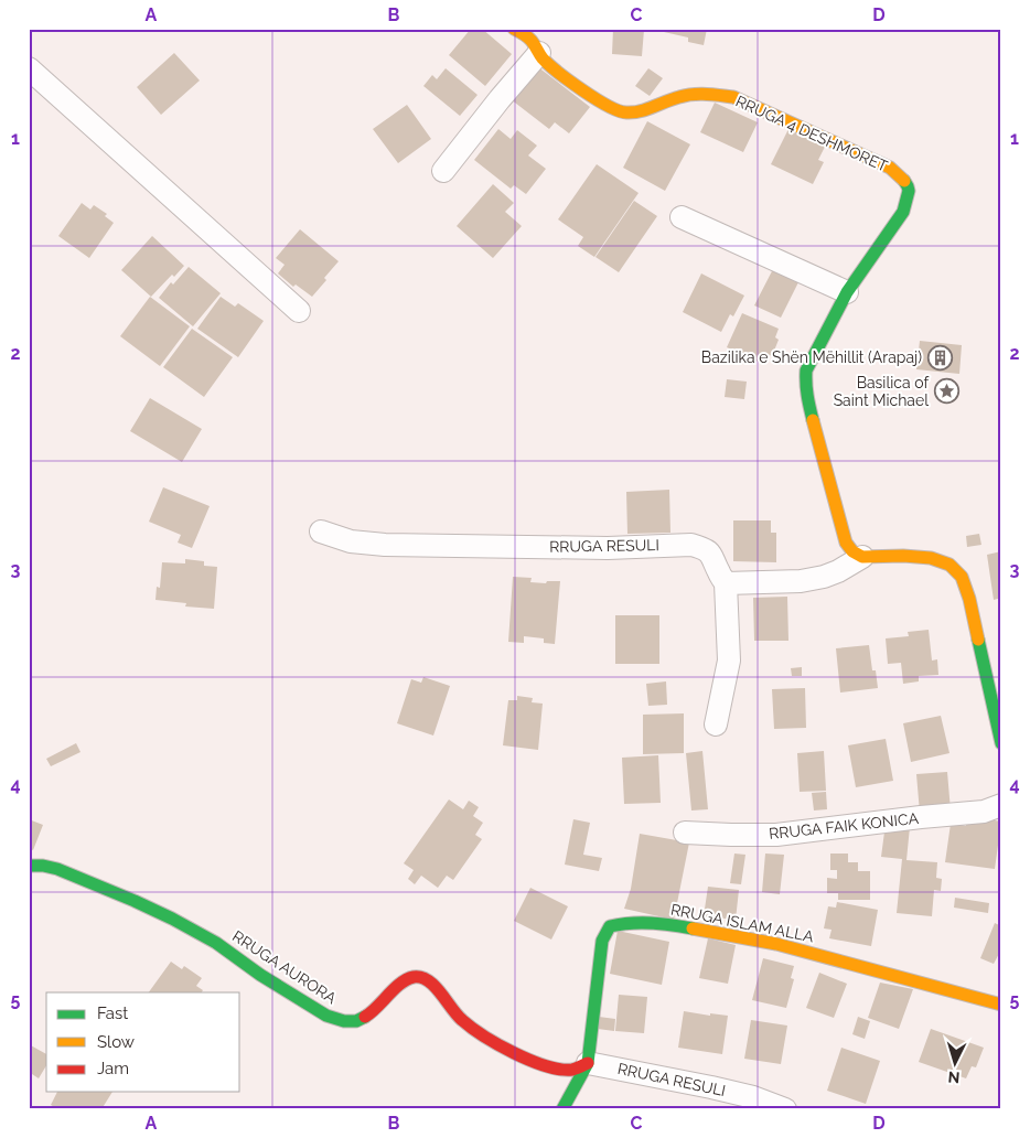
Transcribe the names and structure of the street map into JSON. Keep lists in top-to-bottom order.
{
  "streets": {
    "street": [
      "RRUGA 4 DESHMORET",
      "RRUGA RESULI",
      "RRUGA FAIK KONICA",
      "RRUGA ISLAM ALLA",
      "RRUGA AURORA"
    ]
  },
  "crossings": [
    ["RRUGA RESULI", "RRUGA ISLAM ALLA"],
    ["RRUGA RESULI", "RRUGA AURORA"],
    ["RRUGA ISLAM ALLA", "RRUGA AURORA"]
  ],
  "places": {
    "building": ["Bazilika e Shën Mëhillit (Arapaj)"],
    "place": ["Basilica of Saint Michael"]
  },
  "legend": ["Fast", "Slow", "Jam"],
  "north": "bottom",
  "grid": {
    "columns": [
      "A",
      "B",
      "C",
      "D"
    ],
    "rows": [
      "1",
      "2",
      "3",
      "4",
      "5"
    ]
  }
}
